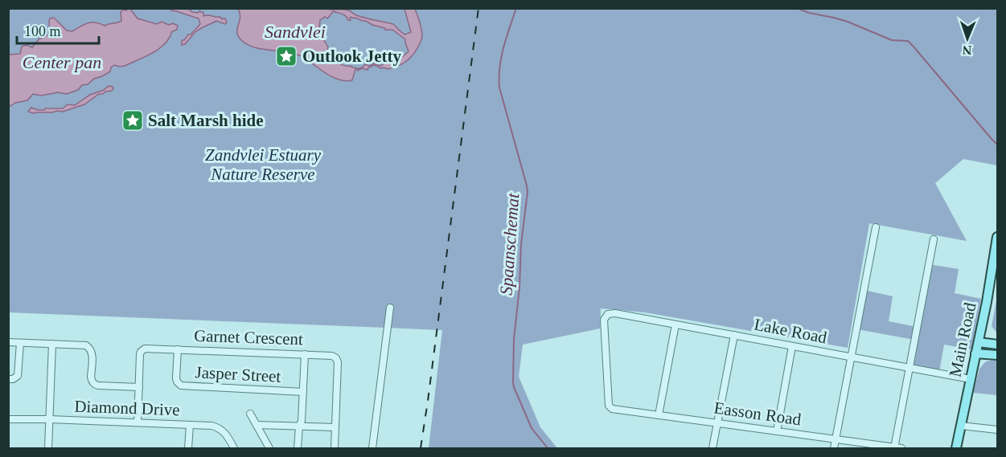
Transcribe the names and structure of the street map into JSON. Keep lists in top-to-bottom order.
{
  "streets": {
    "main road": ["Main Road"],
    "street": [
      "Lake Road",
      "Garnet Crescent",
      "Jasper Street",
      "Diamond Drive",
      "Easson Road"
    ]
  },
  "crossings": [
    ["Lake Road", "Main Road"],
    ["Lake Road", "Easson Road"],
    ["Garnet Crescent", "Jasper Street"],
    ["Garnet Crescent", "Diamond Drive"]
  ],
  "water": ["Sandvlei", "Center pan", "Spaanschemat"],
  "parks": ["Zandvlei Estuary Nature Reserve"],
  "places": {
    "place": ["Outlook Jetty", "Salt Marsh hide"]
  },
  "scale_bar": "100 m",
  "north": "bottom"
}
